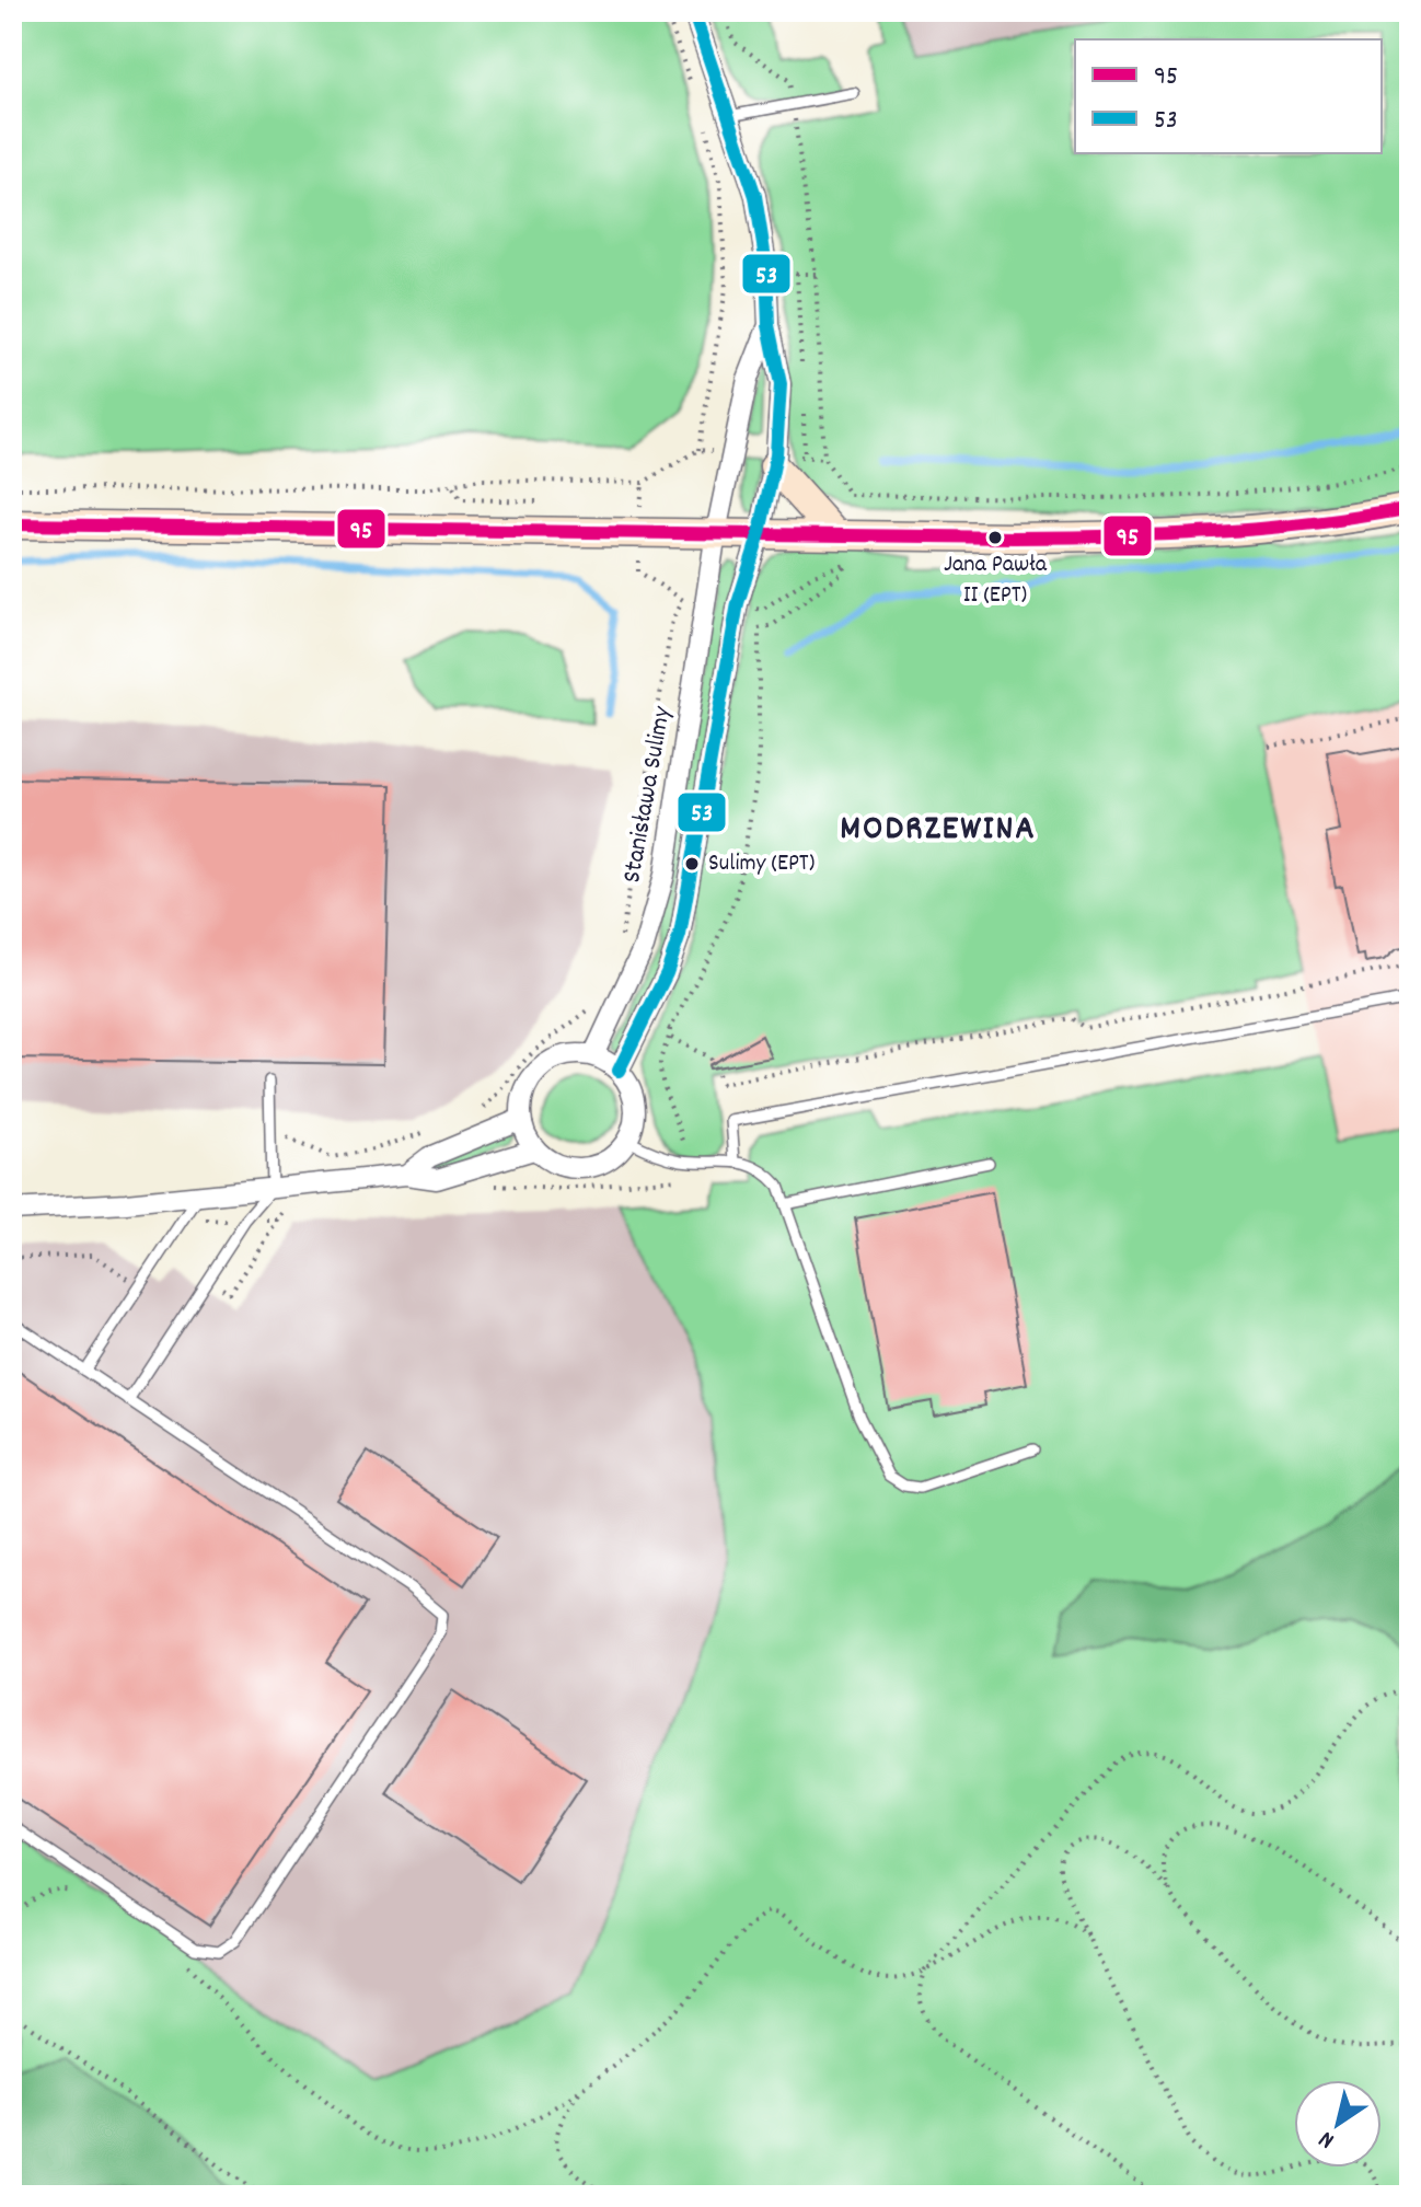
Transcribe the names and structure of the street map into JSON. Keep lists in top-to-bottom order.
{
  "streets": {
    "street": ["Stanisława Sulimy"]
  },
  "districts": ["MODRZEWINA"],
  "places": ["Jana Pawła II (EPT)", "Sulimy (EPT)"],
  "lines": ["transit line 53", "transit line 95"],
  "legend": ["95", "53"],
  "north": "bottom left"
}
